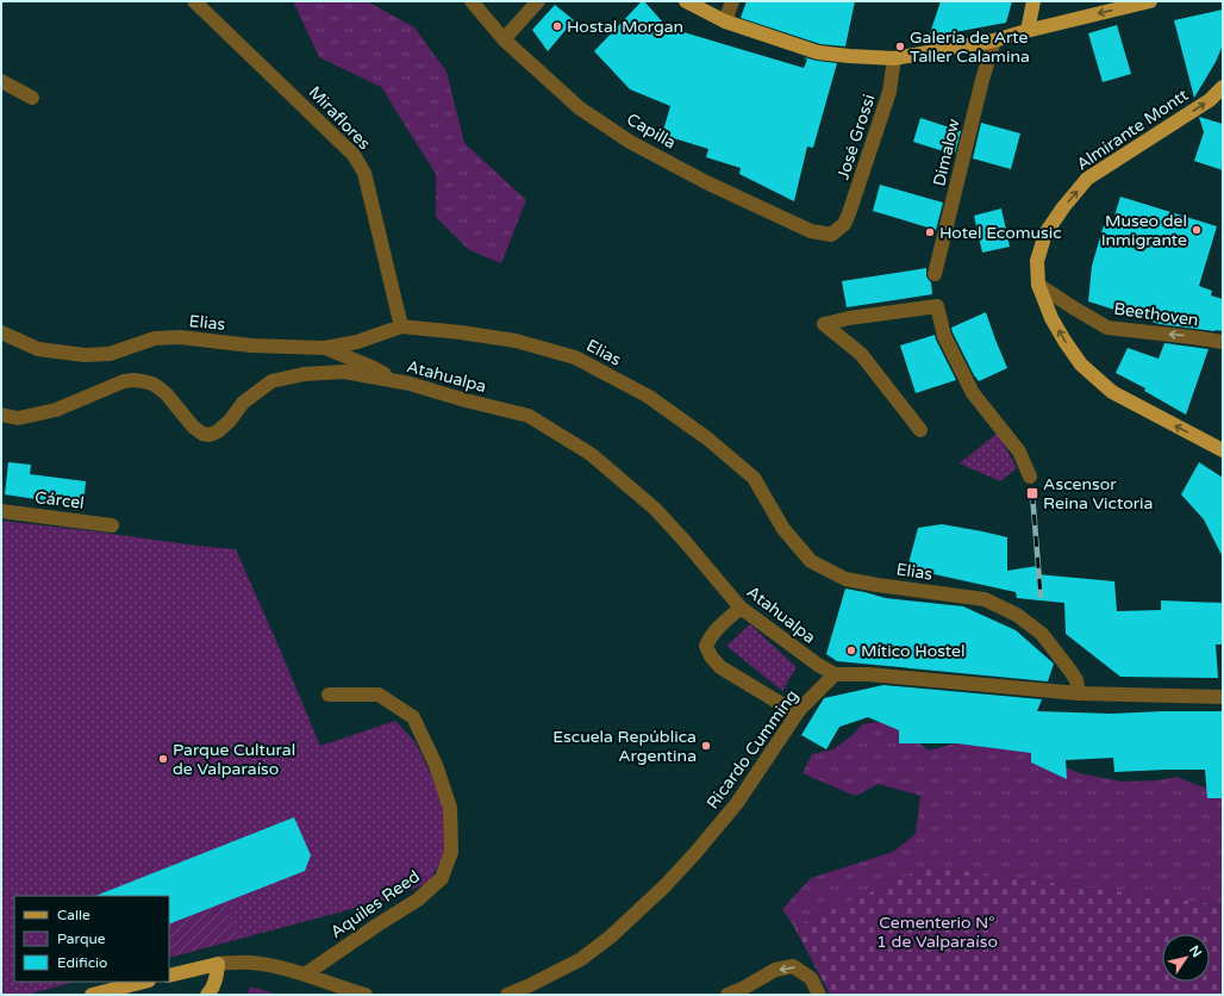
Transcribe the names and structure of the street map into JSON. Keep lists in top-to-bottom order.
{
  "streets": {
    "main road": ["Almirante Montt"],
    "street": [
      "Miraflores",
      "Capilla",
      "José Grossi",
      "Dimalow",
      "Beethoven",
      "Elias",
      "Atahualpa",
      "Cárcel",
      "Ricardo Cumming",
      "Aquiles Reed"
    ]
  },
  "crossings": [
    ["Miraflores", "Elias"],
    ["Almirante Montt", "Beethoven"],
    ["Capilla", "José Grossi"],
    ["Atahualpa", "Ricardo Cumming"]
  ],
  "one_way": ["Beethoven"],
  "parks": ["Cementerio N° 1 de Valparaíso"],
  "places": {
    "other": [
      "Hostal Morgan",
      "Galería de Arte Taller Calamina",
      "Museo del Inmigrante",
      "Hotel Ecomusic",
      "Mítico Hostel",
      "Escuela República Argentina",
      "Parque Cultural de Valparaíso"
    ],
    "transit": ["Ascensor Reina Victoria"]
  },
  "legend": ["Calle", "Parque", "Edificio"],
  "north": "top right"
}
